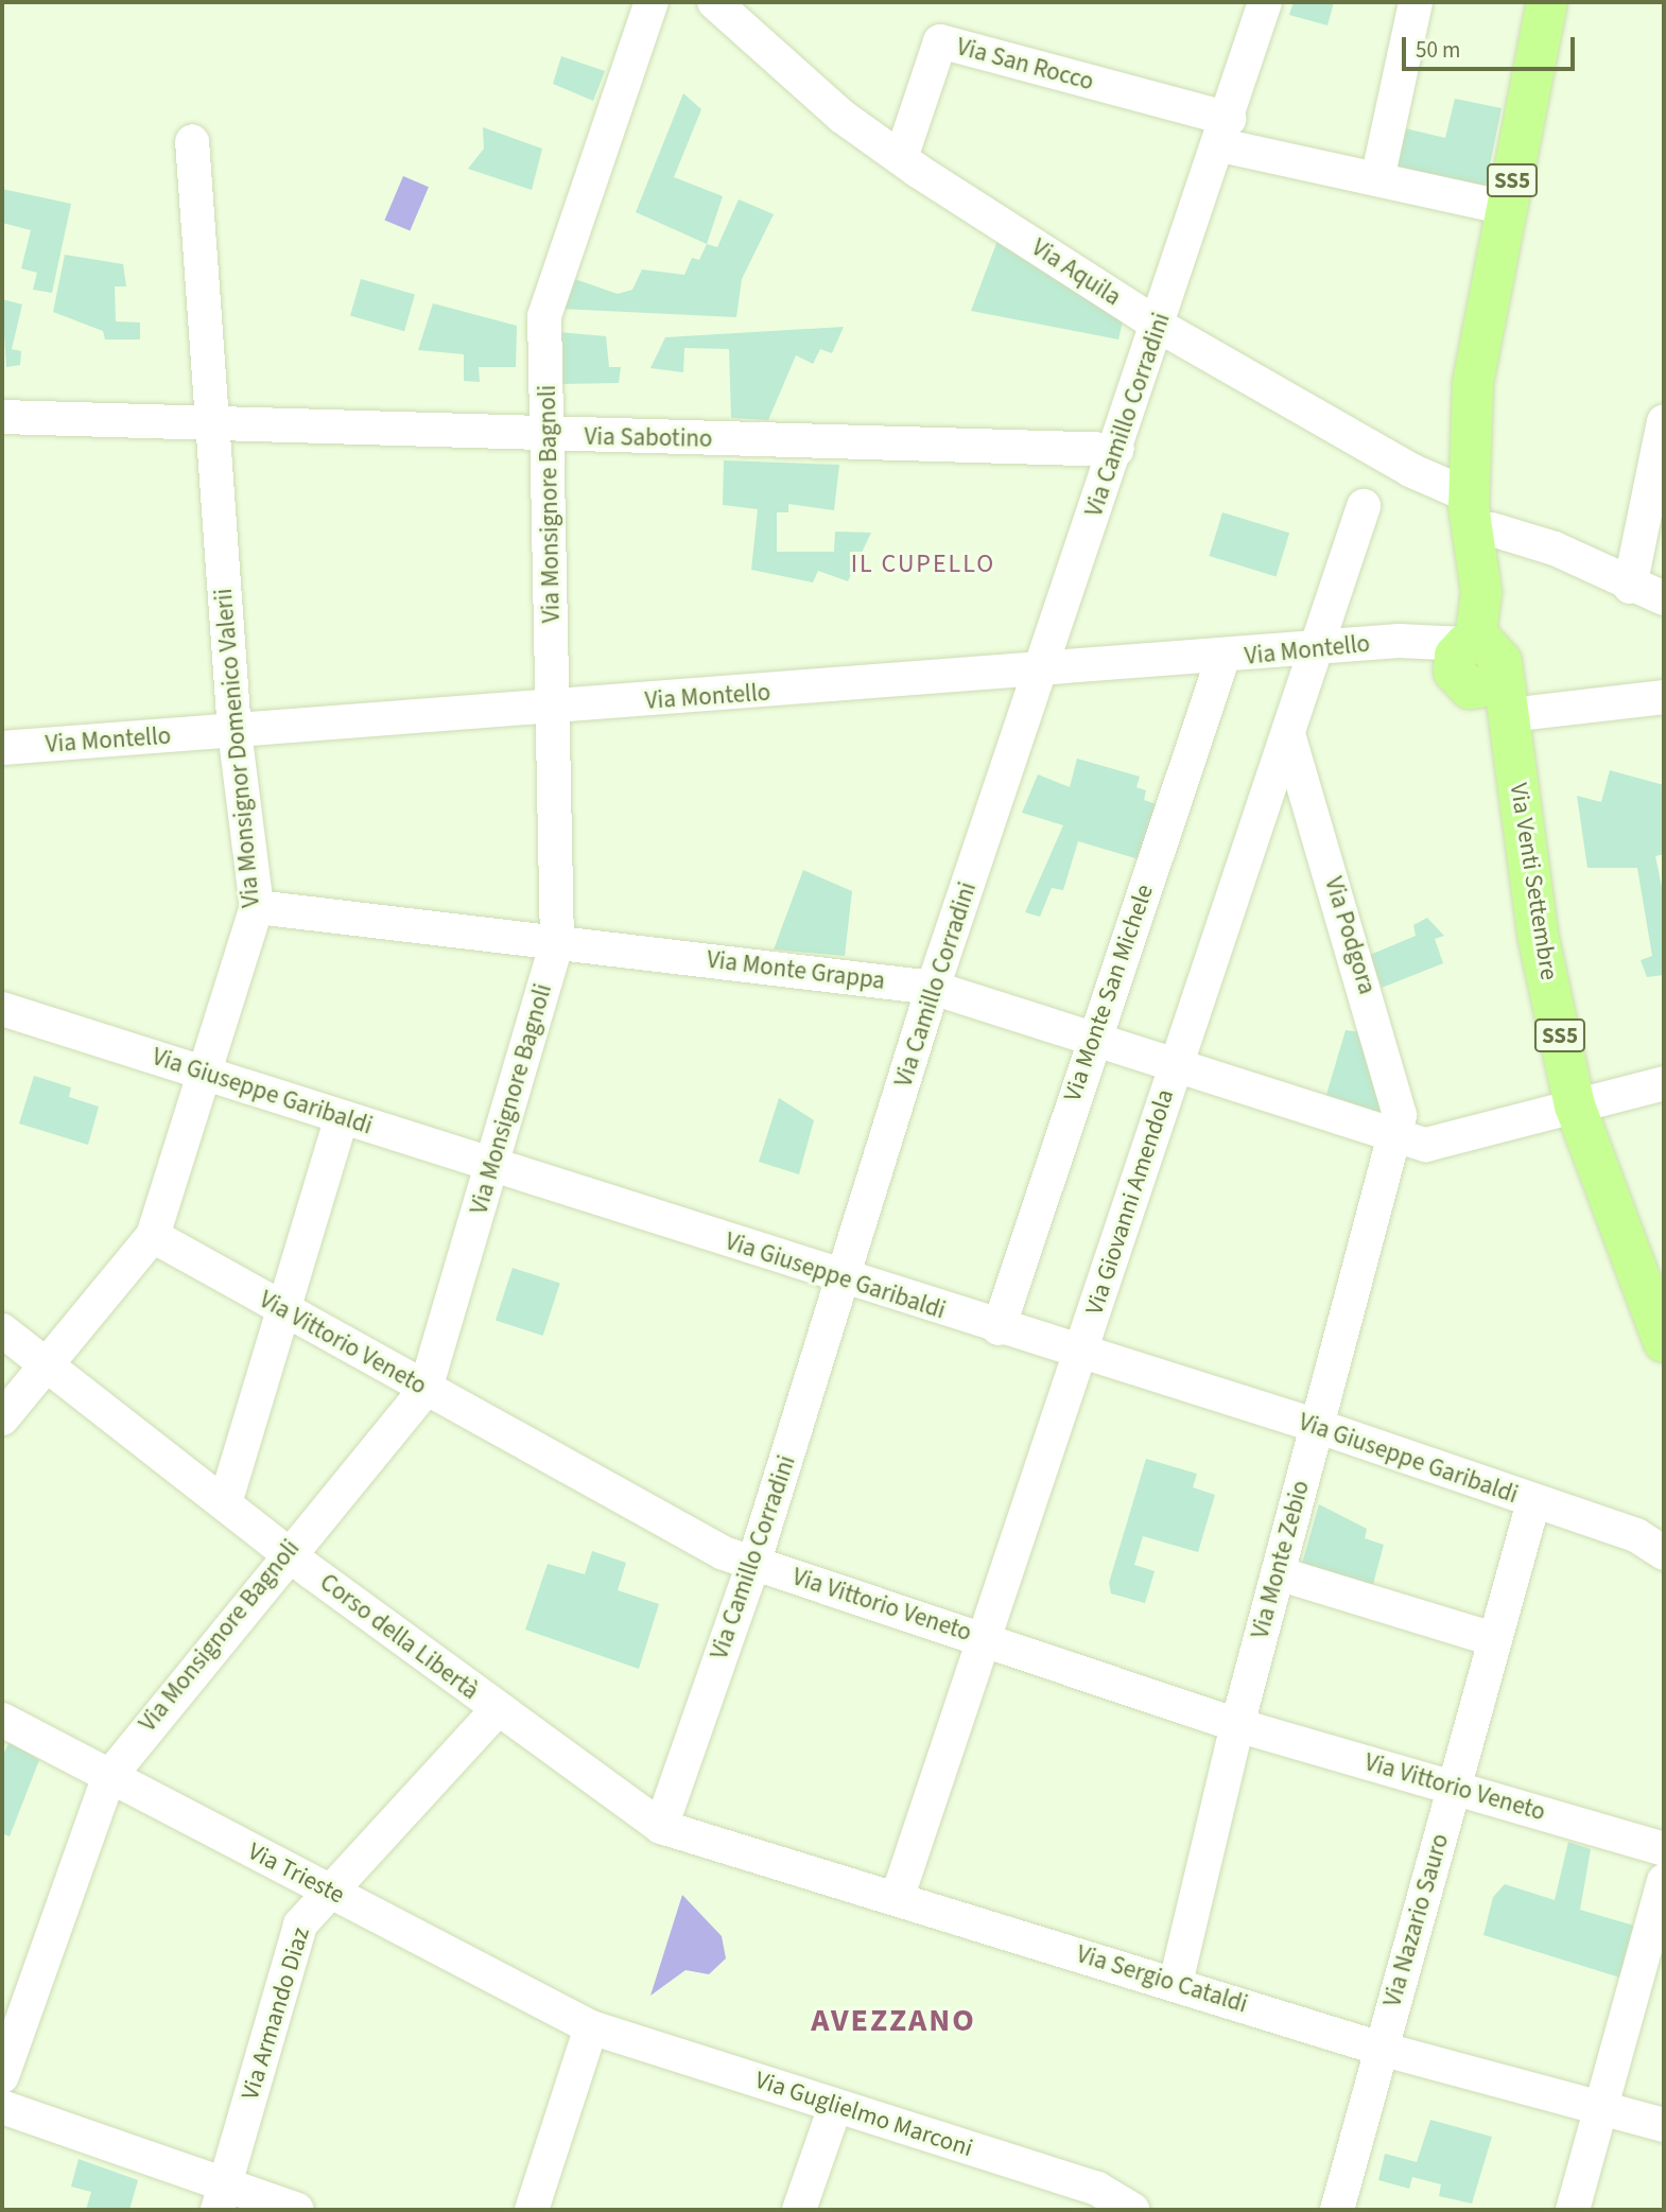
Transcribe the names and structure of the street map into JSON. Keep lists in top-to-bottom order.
{
  "streets": {
    "main road": ["SS5", "Via Venti Settembre"],
    "street": [
      "Via San Rocco",
      "Via Aquila",
      "Via Camillo Corradini",
      "Via Sabotino",
      "Via Monsignore Bagnoli",
      "Via Montello",
      "Via Monsignor Domenico Valerii",
      "Via Podgora",
      "Via Monte Grappa",
      "Via Monte San Michele",
      "Via Giuseppe Garibaldi",
      "Via Giovanni Amendola",
      "Via Vittorio Veneto",
      "Via Monte Zebio",
      "Corso della Libertà",
      "Via Trieste",
      "Via Nazario Sauro",
      "Via Sergio Cataldi",
      "Via Armando Diaz",
      "Via Guglielmo Marconi"
    ]
  },
  "crossings": [
    ["Via San Rocco", "Via Aquila"],
    ["Via San Rocco", "Via Camillo Corradini"],
    ["Via Aquila", "Via Camillo Corradini"],
    ["Via Aquila", "Via Venti Settembre"],
    ["Via Camillo Corradini", "Via Sabotino"],
    ["Via Camillo Corradini", "Via Montello"],
    ["Via Camillo Corradini", "Via Monte Grappa"],
    ["Via Camillo Corradini", "Via Giuseppe Garibaldi"],
    ["Via Camillo Corradini", "Via Vittorio Veneto"],
    ["Via Camillo Corradini", "Corso della Libertà"],
    ["Via Camillo Corradini", "Via Sergio Cataldi"],
    ["Via Sabotino", "Via Monsignore Bagnoli"],
    ["Via Sabotino", "Via Monsignor Domenico Valerii"],
    ["Via Monsignore Bagnoli", "Via Montello"],
    ["Via Monsignore Bagnoli", "Via Monte Grappa"],
    ["Via Monsignore Bagnoli", "Via Giuseppe Garibaldi"],
    ["Via Monsignore Bagnoli", "Via Vittorio Veneto"],
    ["Via Monsignore Bagnoli", "Corso della Libertà"],
    ["Via Monsignore Bagnoli", "Via Trieste"],
    ["Via Montello", "Via Monsignor Domenico Valerii"],
    ["Via Montello", "Via Venti Settembre"],
    ["Via Montello", "Via Monte San Michele"],
    ["Via Montello", "Via Giovanni Amendola"],
    ["Via Monsignor Domenico Valerii", "Via Monte Grappa"],
    ["Via Monsignor Domenico Valerii", "Via Giuseppe Garibaldi"],
    ["Via Monsignor Domenico Valerii", "Via Vittorio Veneto"],
    ["Via Monsignor Domenico Valerii", "Corso della Libertà"],
    ["Via Venti Settembre", "Via Monte Grappa"],
    ["Via Podgora", "Via Monte Grappa"],
    ["Via Podgora", "Via Giovanni Amendola"],
    ["Via Podgora", "Via Monte Zebio"],
    ["Via Monte Grappa", "Via Monte San Michele"],
    ["Via Monte Grappa", "Via Giovanni Amendola"],
    ["Via Monte Grappa", "Via Monte Zebio"],
    ["Via Monte San Michele", "Via Giuseppe Garibaldi"],
    ["Via Giuseppe Garibaldi", "Via Giovanni Amendola"],
    ["Via Giuseppe Garibaldi", "Via Monte Zebio"],
    ["Via Giuseppe Garibaldi", "Via Nazario Sauro"],
    ["Via Giovanni Amendola", "Via Vittorio Veneto"],
    ["Via Giovanni Amendola", "Via Sergio Cataldi"],
    ["Via Vittorio Veneto", "Via Monte Zebio"],
    ["Via Vittorio Veneto", "Via Nazario Sauro"],
    ["Via Monte Zebio", "Via Sergio Cataldi"],
    ["Corso della Libertà", "Via Sergio Cataldi"],
    ["Corso della Libertà", "Via Armando Diaz"],
    ["Via Trieste", "Via Armando Diaz"],
    ["Via Trieste", "Via Guglielmo Marconi"],
    ["Via Nazario Sauro", "Via Sergio Cataldi"]
  ],
  "districts": ["IL CUPELLO", "AVEZZANO"],
  "scale_bar": "50 m"
}
